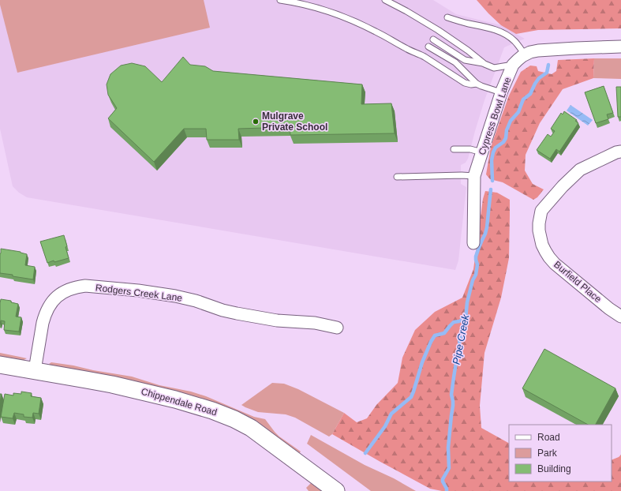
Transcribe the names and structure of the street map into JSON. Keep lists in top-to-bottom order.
{
  "streets": {
    "street": [
      "Cypress Bowl Lane",
      "Burfield Place",
      "Rodgers Creek Lane",
      "Chippendale Road"
    ]
  },
  "crossings": [
    ["Rodgers Creek Lane", "Chippendale Road"]
  ],
  "water": ["Pipe Creek"],
  "places": ["Mulgrave Private School"],
  "legend": ["Road", "Park", "Building"]
}
